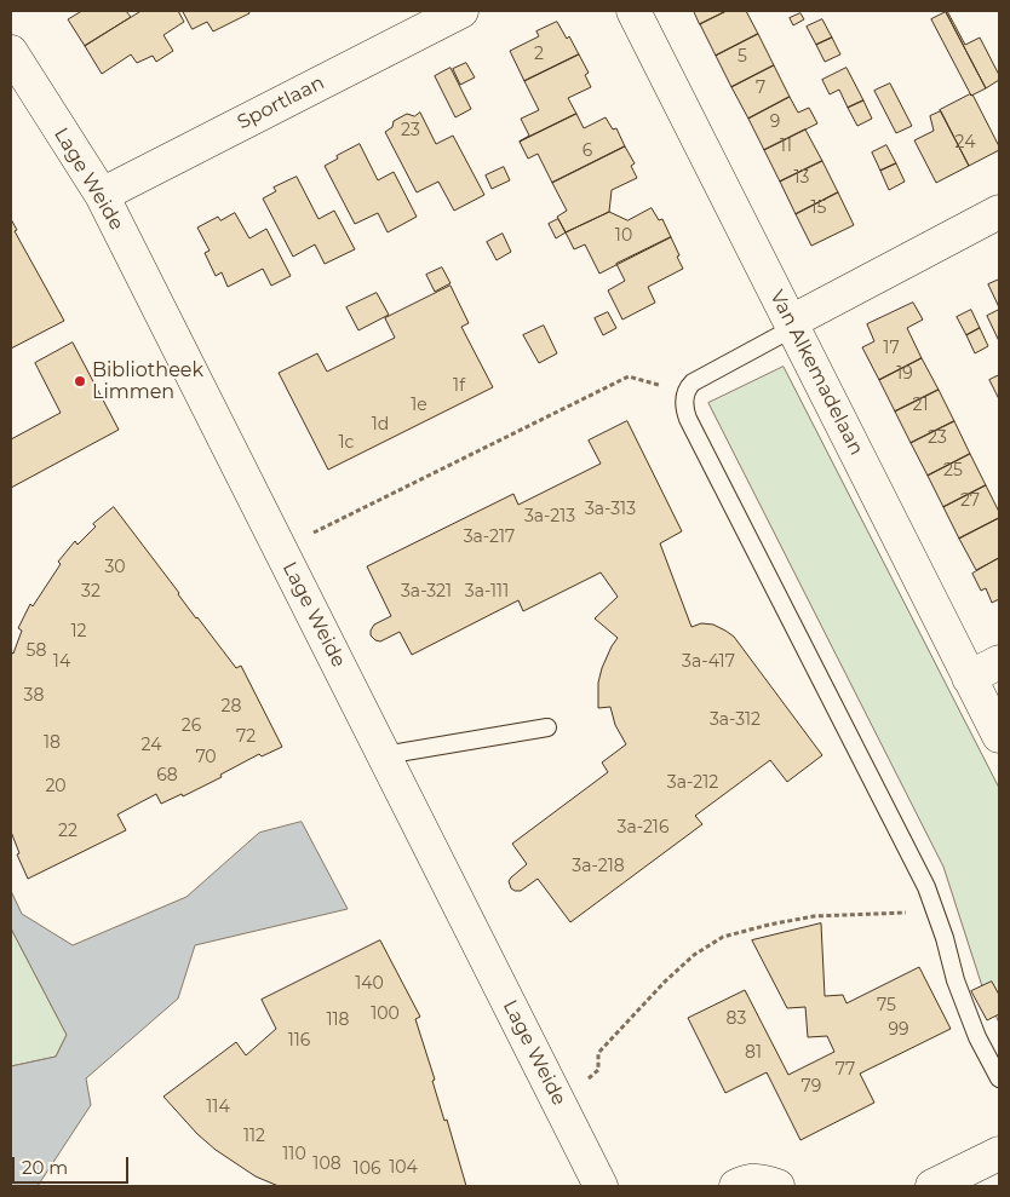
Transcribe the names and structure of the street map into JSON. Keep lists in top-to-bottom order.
{
  "streets": {
    "street": ["Sportlaan", "Lage Weide", "Van Alkemadelaan"]
  },
  "crossings": [
    ["Sportlaan", "Lage Weide"]
  ],
  "places": ["Bibliotheek Limmen"],
  "house_numbers": [
    "2",
    "5",
    "7",
    "9",
    "23",
    "24",
    "11",
    "6",
    "13",
    "15",
    "10",
    "17",
    "19",
    "1f",
    "1e",
    "21",
    "1d",
    "23",
    "1c",
    "25",
    "27",
    "3a-313",
    "3a-213",
    "3a-217",
    "30",
    "32",
    "3a-321",
    "3a-111",
    "12",
    "58",
    "14",
    "3a-417",
    "38",
    "28",
    "3a-312",
    "26",
    "72",
    "18",
    "24",
    "70",
    "68",
    "3a-212",
    "20",
    "3a-216",
    "22",
    "3a-218",
    "140",
    "75",
    "100",
    "83",
    "118",
    "99",
    "116",
    "81",
    "77",
    "79",
    "114",
    "112",
    "110",
    "108",
    "104",
    "106"
  ],
  "scale_bar": "20 m"
}
